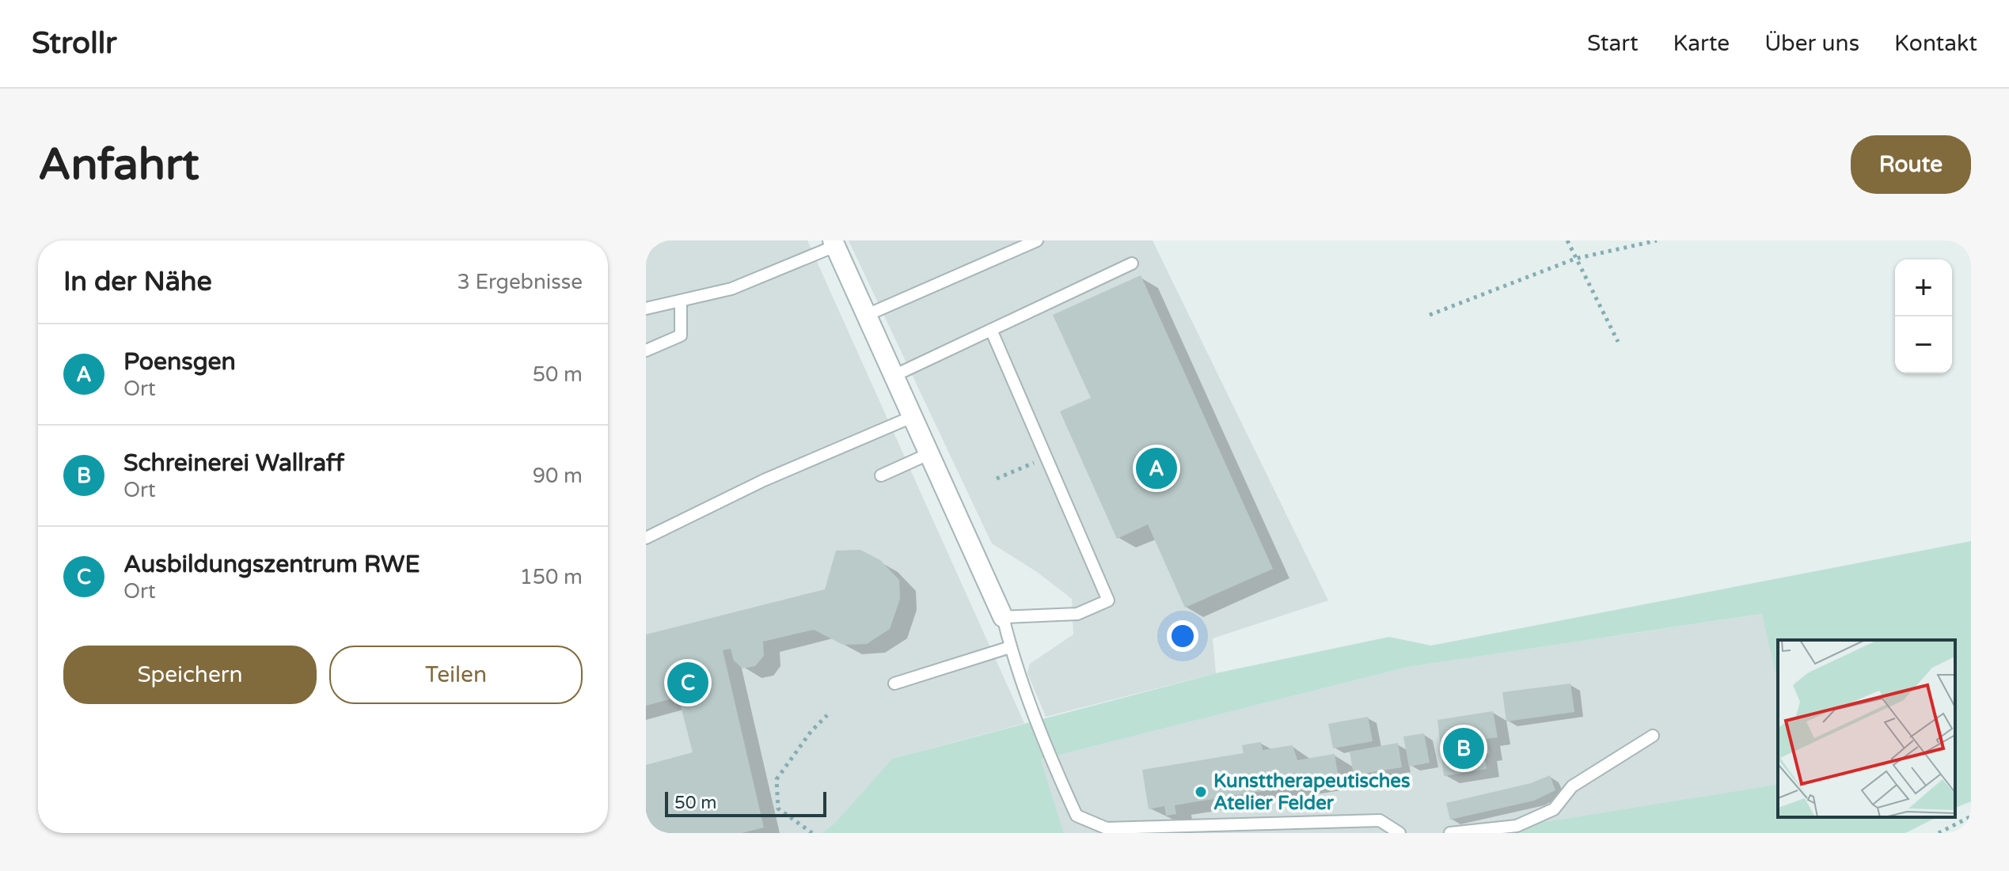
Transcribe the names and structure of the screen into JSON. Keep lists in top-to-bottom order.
{
  "places": ["Kunsttherapeutisches Atelier Felder"],
  "scale_bar": "50 m",
  "page": {
    "header": "Strollr",
    "nav": [
      "Start",
      "Karte",
      "Über uns",
      "Kontakt"
    ],
    "buttons": [
      "Route",
      ["Speichern", "Teilen"]
    ],
    "title": "Anfahrt",
    "heading": ["In der Nähe", "3 Ergebnisse"],
    "map_buttons": ["+", "−"],
    "list": [
      {
        "mark": "A",
        "name": "Poensgen",
        "note": "Ort",
        "value": "50 m"
      },
      {
        "mark": "B",
        "name": "Schreinerei Wallraff",
        "note": "Ort",
        "value": "90 m"
      },
      {
        "mark": "C",
        "name": "Ausbildungszentrum RWE",
        "note": "Ort",
        "value": "150 m"
      }
    ],
    "pins": ["A", "C", "B"],
    "scale": "50 m"
  }
}
